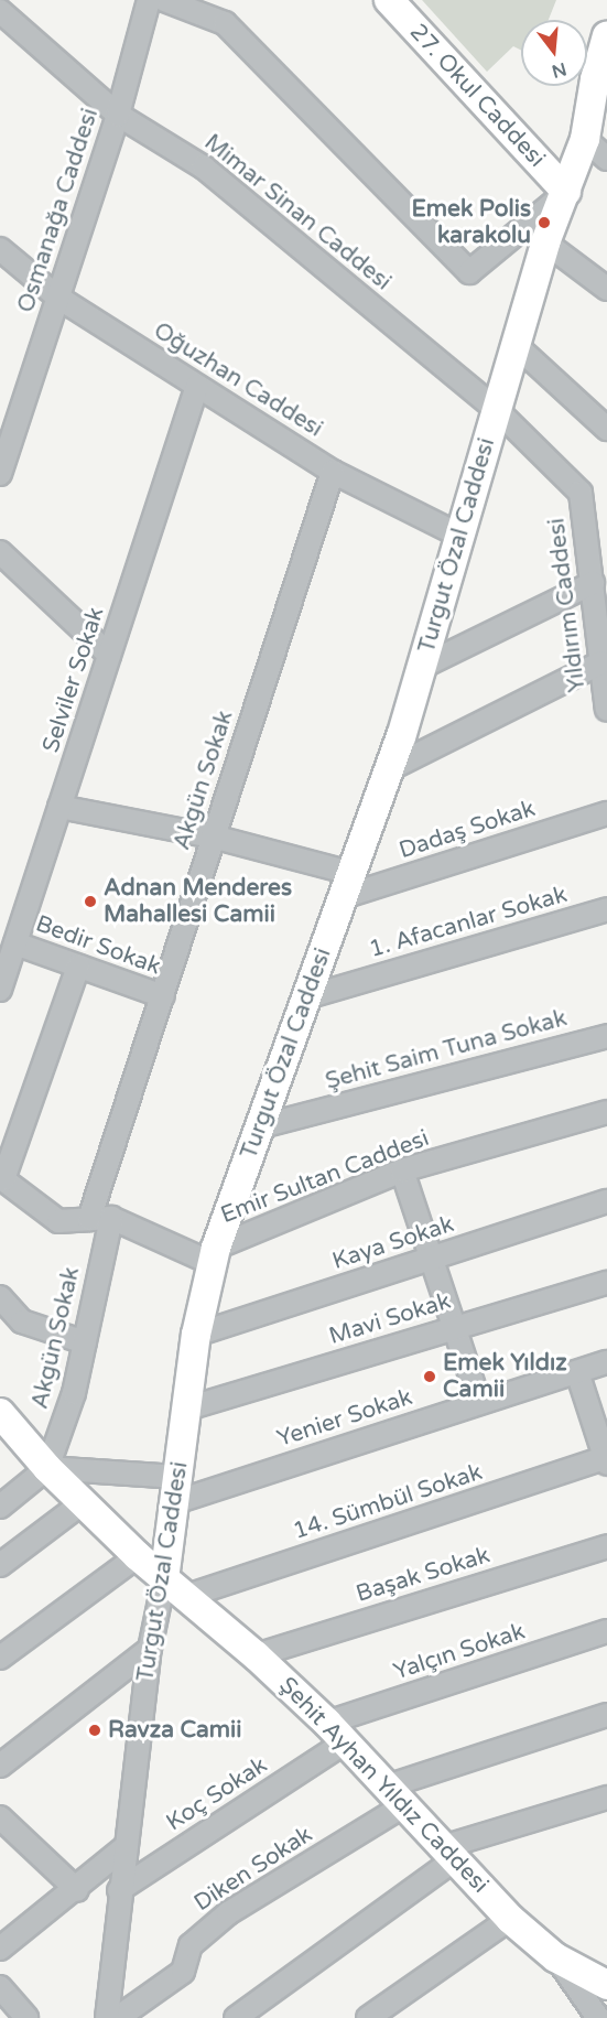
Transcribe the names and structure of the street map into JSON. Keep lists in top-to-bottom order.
{
  "streets": {
    "main road": ["27. Okul Caddesi", "Turgut Özal Caddesi", "Şehit Ayhan Yıldız Caddesi"],
    "street": [
      "Osmanağa Caddesi",
      "Mimar Sinan Caddesi",
      "Oğuzhan Caddesi",
      "Yıldırım Caddesi",
      "Selviler Sokak",
      "Akgün Sokak",
      "Dadaş Sokak",
      "1. Afacanlar Sokak",
      "Bedir Sokak",
      "Şehit Saim Tuna Sokak",
      "Emir Sultan Caddesi",
      "Kaya Sokak",
      "Mavi Sokak",
      "Yenier Sokak",
      "14. Sümbül Sokak",
      "Başak Sokak",
      "Yalçın Sokak",
      "Koç Sokak",
      "Diken Sokak"
    ]
  },
  "crossings": [
    ["27. Okul Caddesi", "Turgut Özal Caddesi"],
    ["Osmanağa Caddesi", "Mimar Sinan Caddesi"],
    ["Osmanağa Caddesi", "Oğuzhan Caddesi"],
    ["Mimar Sinan Caddesi", "Turgut Özal Caddesi"],
    ["Mimar Sinan Caddesi", "Yıldırım Caddesi"],
    ["Oğuzhan Caddesi", "Turgut Özal Caddesi"],
    ["Oğuzhan Caddesi", "Selviler Sokak"],
    ["Oğuzhan Caddesi", "Akgün Sokak"],
    ["Turgut Özal Caddesi", "Yıldırım Caddesi"],
    ["Turgut Özal Caddesi", "Dadaş Sokak"],
    ["Turgut Özal Caddesi", "1. Afacanlar Sokak"],
    ["Turgut Özal Caddesi", "Şehit Saim Tuna Sokak"],
    ["Turgut Özal Caddesi", "Emir Sultan Caddesi"],
    ["Turgut Özal Caddesi", "Kaya Sokak"],
    ["Turgut Özal Caddesi", "Mavi Sokak"],
    ["Turgut Özal Caddesi", "Yenier Sokak"],
    ["Turgut Özal Caddesi", "14. Sümbül Sokak"],
    ["Turgut Özal Caddesi", "Şehit Ayhan Yıldız Caddesi"],
    ["Turgut Özal Caddesi", "Koç Sokak"],
    ["Turgut Özal Caddesi", "Diken Sokak"],
    ["Selviler Sokak", "Bedir Sokak"],
    ["Akgün Sokak", "Bedir Sokak"],
    ["Akgün Sokak", "Şehit Ayhan Yıldız Caddesi"],
    ["14. Sümbül Sokak", "Şehit Ayhan Yıldız Caddesi"],
    ["Başak Sokak", "Şehit Ayhan Yıldız Caddesi"],
    ["Yalçın Sokak", "Şehit Ayhan Yıldız Caddesi"],
    ["Yalçın Sokak", "Koç Sokak"],
    ["Şehit Ayhan Yıldız Caddesi", "Koç Sokak"],
    ["Şehit Ayhan Yıldız Caddesi", "Diken Sokak"]
  ],
  "places": [
    "Emek Polis karakolu",
    "Adnan Menderes Mahallesi Camii",
    "Emek Yıldız Camii",
    "Ravza Camii"
  ],
  "north": "bottom"
}
